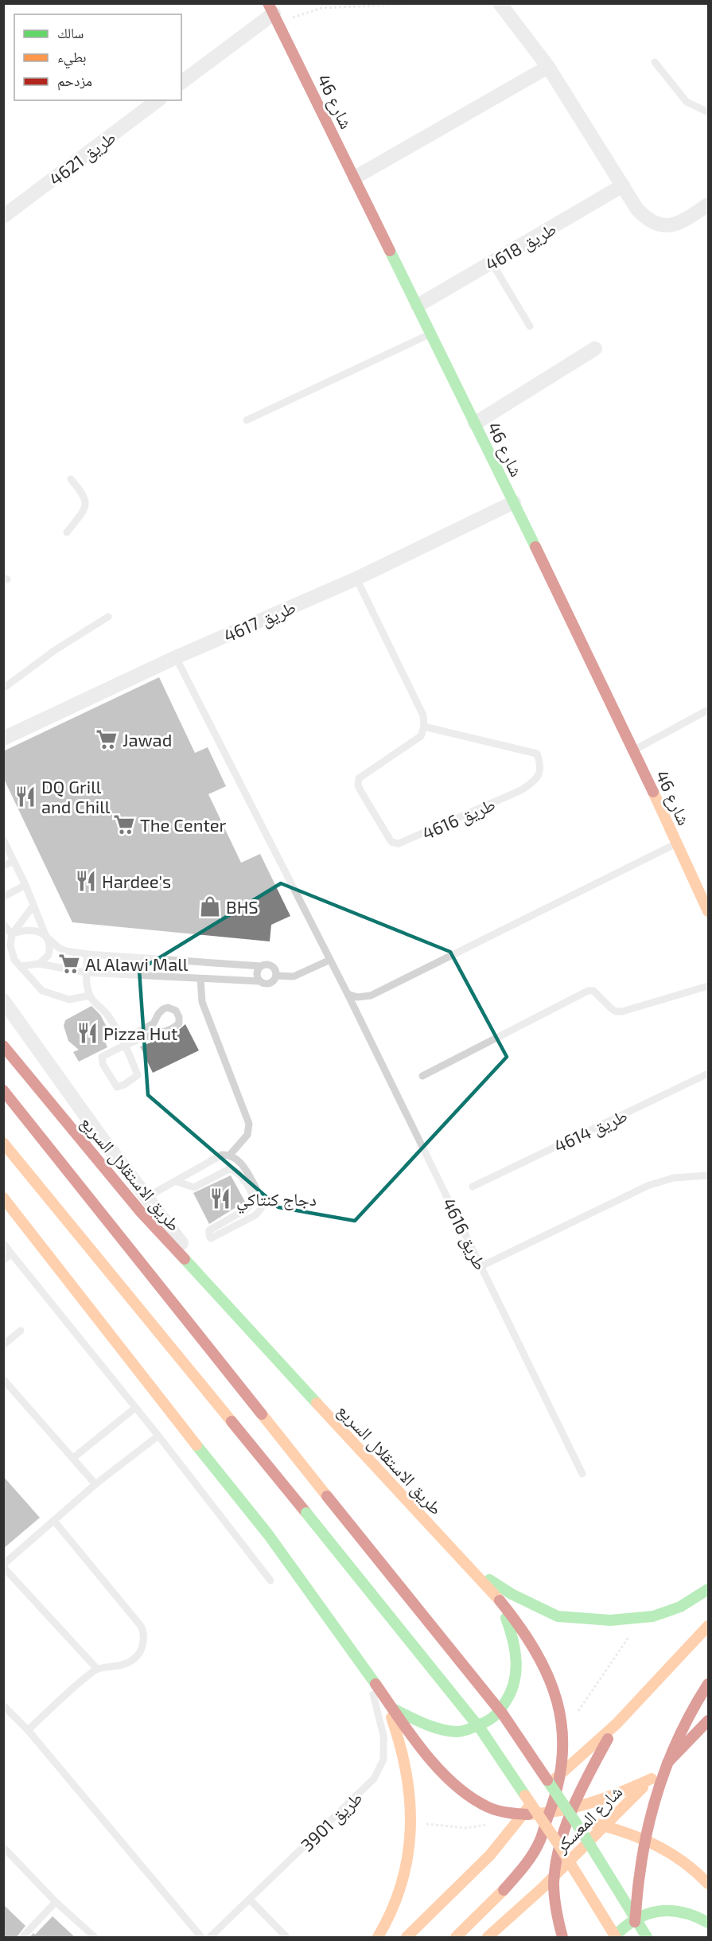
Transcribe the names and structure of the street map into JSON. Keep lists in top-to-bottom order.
{
  "streets": {
    "main road": ["شارع 46", "طريق الاستقلال السريع", "شارع المعسكر"],
    "street": ["طريق 4621", "طريق 4618", "طريق 4617"],
    "lane": ["طريق 4616", "طريق 4614", "طريق 3901"]
  },
  "crossings": [
    ["شارع 46", "طريق 4618"],
    ["شارع 46", "طريق 4617"],
    ["طريق 4617", "طريق 4616"]
  ],
  "places": {
    "supermarket": ["Jawad", "The Center", "Al Alawi Mall"],
    "restaurant": [
      "DQ Grill and Chill",
      "Hardee's",
      "Pizza Hut",
      "دجاج كنتاكي"
    ],
    "shop": ["BHS"]
  },
  "legend": ["سالك", "بطيء", "مزدحم"]
}
